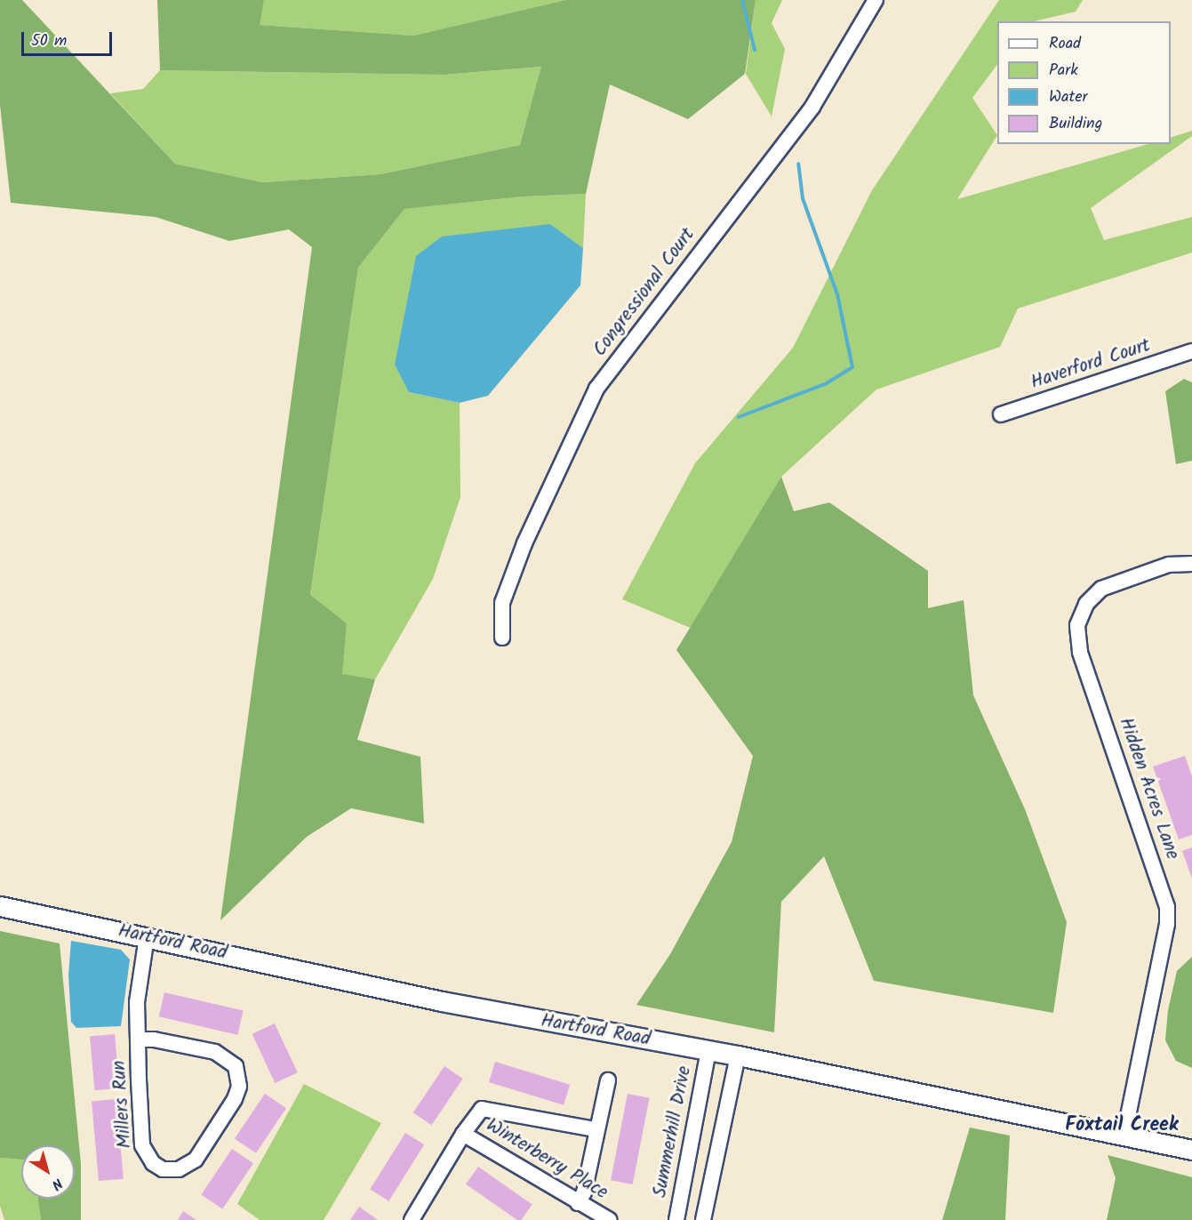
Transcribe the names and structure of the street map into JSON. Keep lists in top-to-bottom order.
{
  "streets": {
    "main road": ["Hartford Road"],
    "street": [
      "Congressional Court",
      "Haverford Court",
      "Hidden Acres Lane",
      "Millers Run",
      "Summerhill Drive",
      "Winterberry Place"
    ]
  },
  "crossings": [
    ["Hidden Acres Lane", "Hartford Road"],
    ["Hartford Road", "Millers Run"],
    ["Hartford Road", "Summerhill Drive"]
  ],
  "districts": ["Foxtail Creek"],
  "legend": [
    "Road",
    "Park",
    "Water",
    "Building"
  ],
  "scale_bar": "50 m",
  "north": "bottom right"
}
